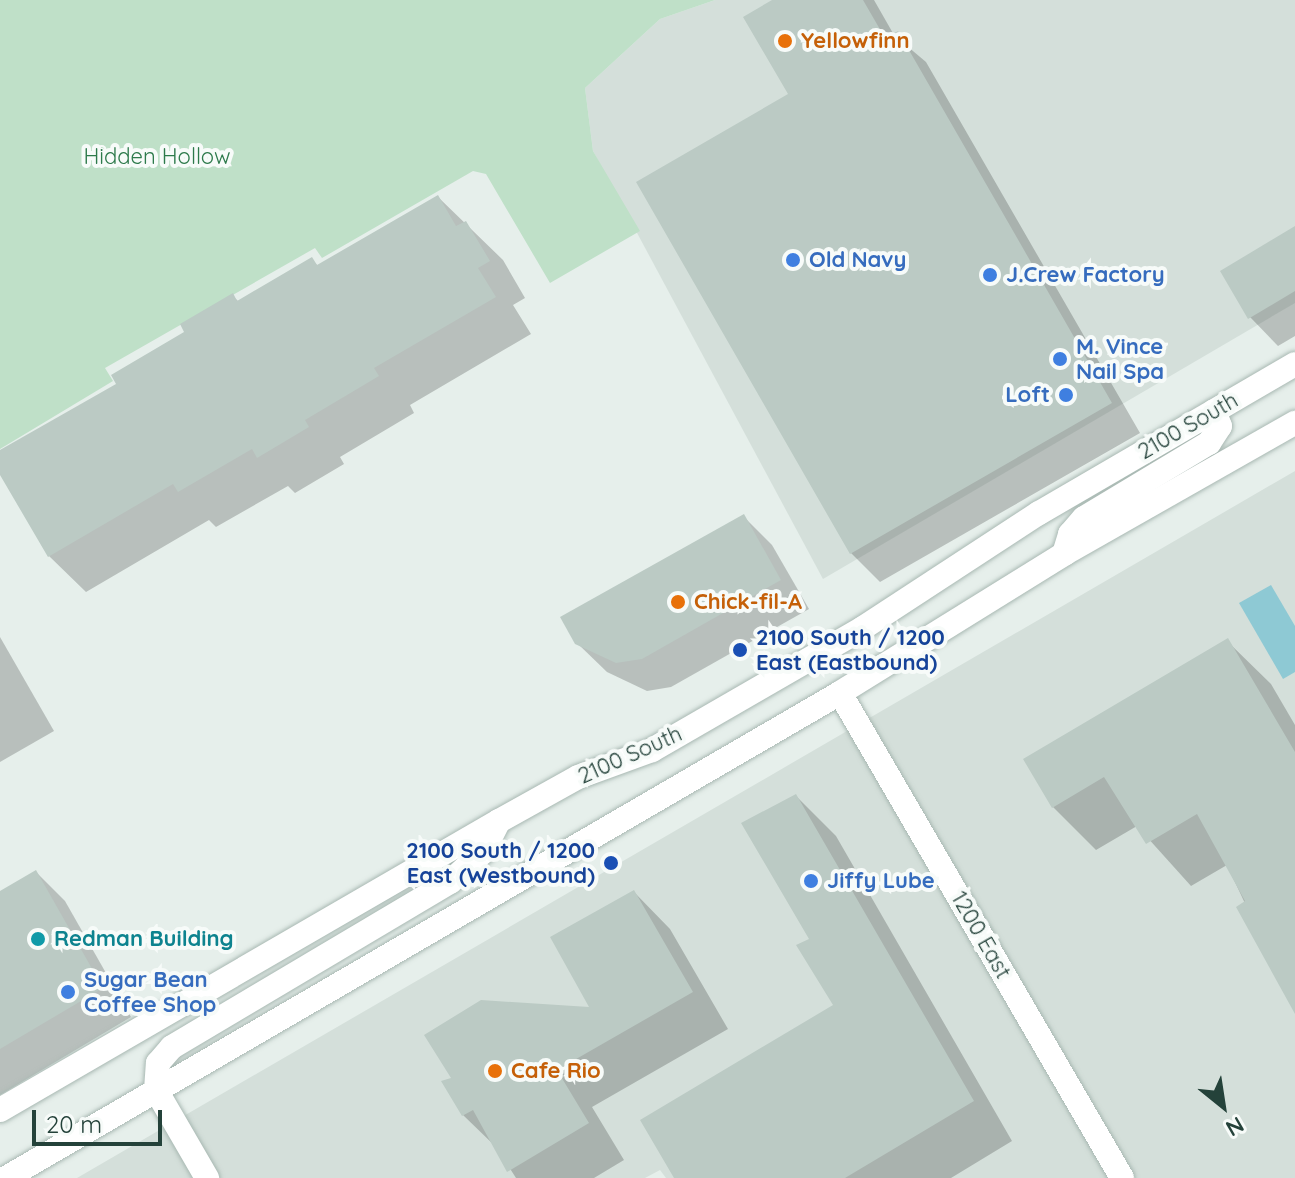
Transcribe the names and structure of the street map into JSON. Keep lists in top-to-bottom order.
{
  "streets": {
    "main road": ["2100 South", "1200 East"]
  },
  "crossings": [
    ["2100 South", "1200 East"]
  ],
  "parks": ["Hidden Hollow"],
  "places": [
    "Yellowfinn",
    "Old Navy",
    "J.Crew Factory",
    "M. Vince Nail Spa",
    "Loft",
    "Chick-fil-A",
    "2100 South / 1200 East (Eastbound)",
    "2100 South / 1200 East (Westbound)",
    "Jiffy Lube",
    "Redman Building",
    "Sugar Bean Coffee Shop",
    "Cafe Rio"
  ],
  "scale_bar": "20 m",
  "north": "bottom right"
}
